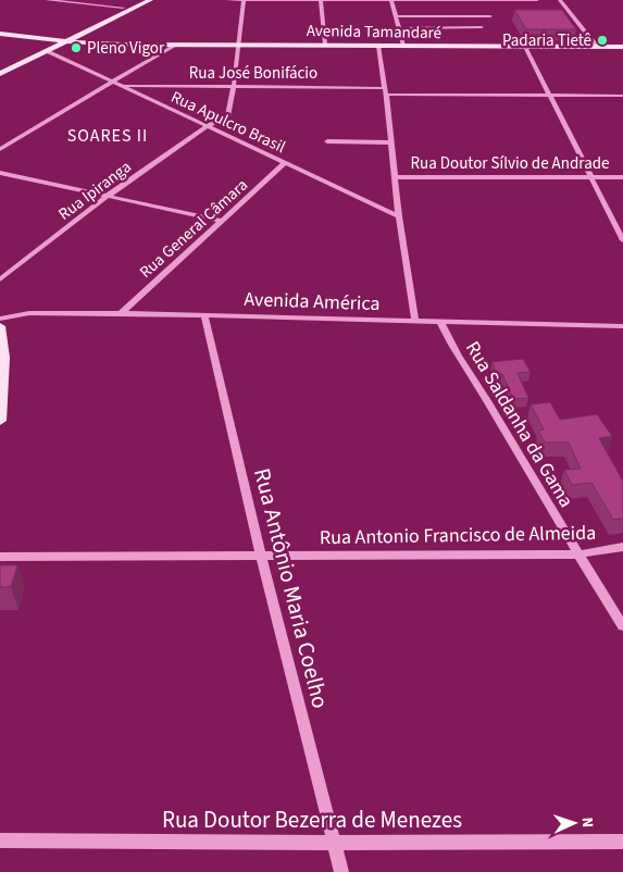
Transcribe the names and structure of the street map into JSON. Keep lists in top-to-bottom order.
{
  "streets": {
    "main road": ["Avenida Tamandaré"],
    "street": [
      "Rua José Bonifácio",
      "Rua Apulcro Brasil",
      "Rua Doutor Sílvio de Andrade",
      "Rua Ipiranga",
      "Rua General Câmara",
      "Avenida América",
      "Rua Saldanha da Gama",
      "Rua Antonio Francisco de Almeida",
      "Rua Antônio Maria Coelho",
      "Rua Doutor Bezerra de Menezes"
    ]
  },
  "crossings": [
    ["Rua José Bonifácio", "Rua Apulcro Brasil"],
    ["Rua José Bonifácio", "Rua Ipiranga"],
    ["Rua Apulcro Brasil", "Rua Ipiranga"],
    ["Rua Apulcro Brasil", "Rua General Câmara"],
    ["Rua General Câmara", "Avenida América"],
    ["Avenida América", "Rua Saldanha da Gama"],
    ["Avenida América", "Rua Antônio Maria Coelho"],
    ["Rua Saldanha da Gama", "Rua Antonio Francisco de Almeida"],
    ["Rua Antonio Francisco de Almeida", "Rua Antônio Maria Coelho"],
    ["Rua Antônio Maria Coelho", "Rua Doutor Bezerra de Menezes"]
  ],
  "districts": ["SOARES II"],
  "places": ["Padaria Tietê", "Pleno Vigor"],
  "north": "right"
}
